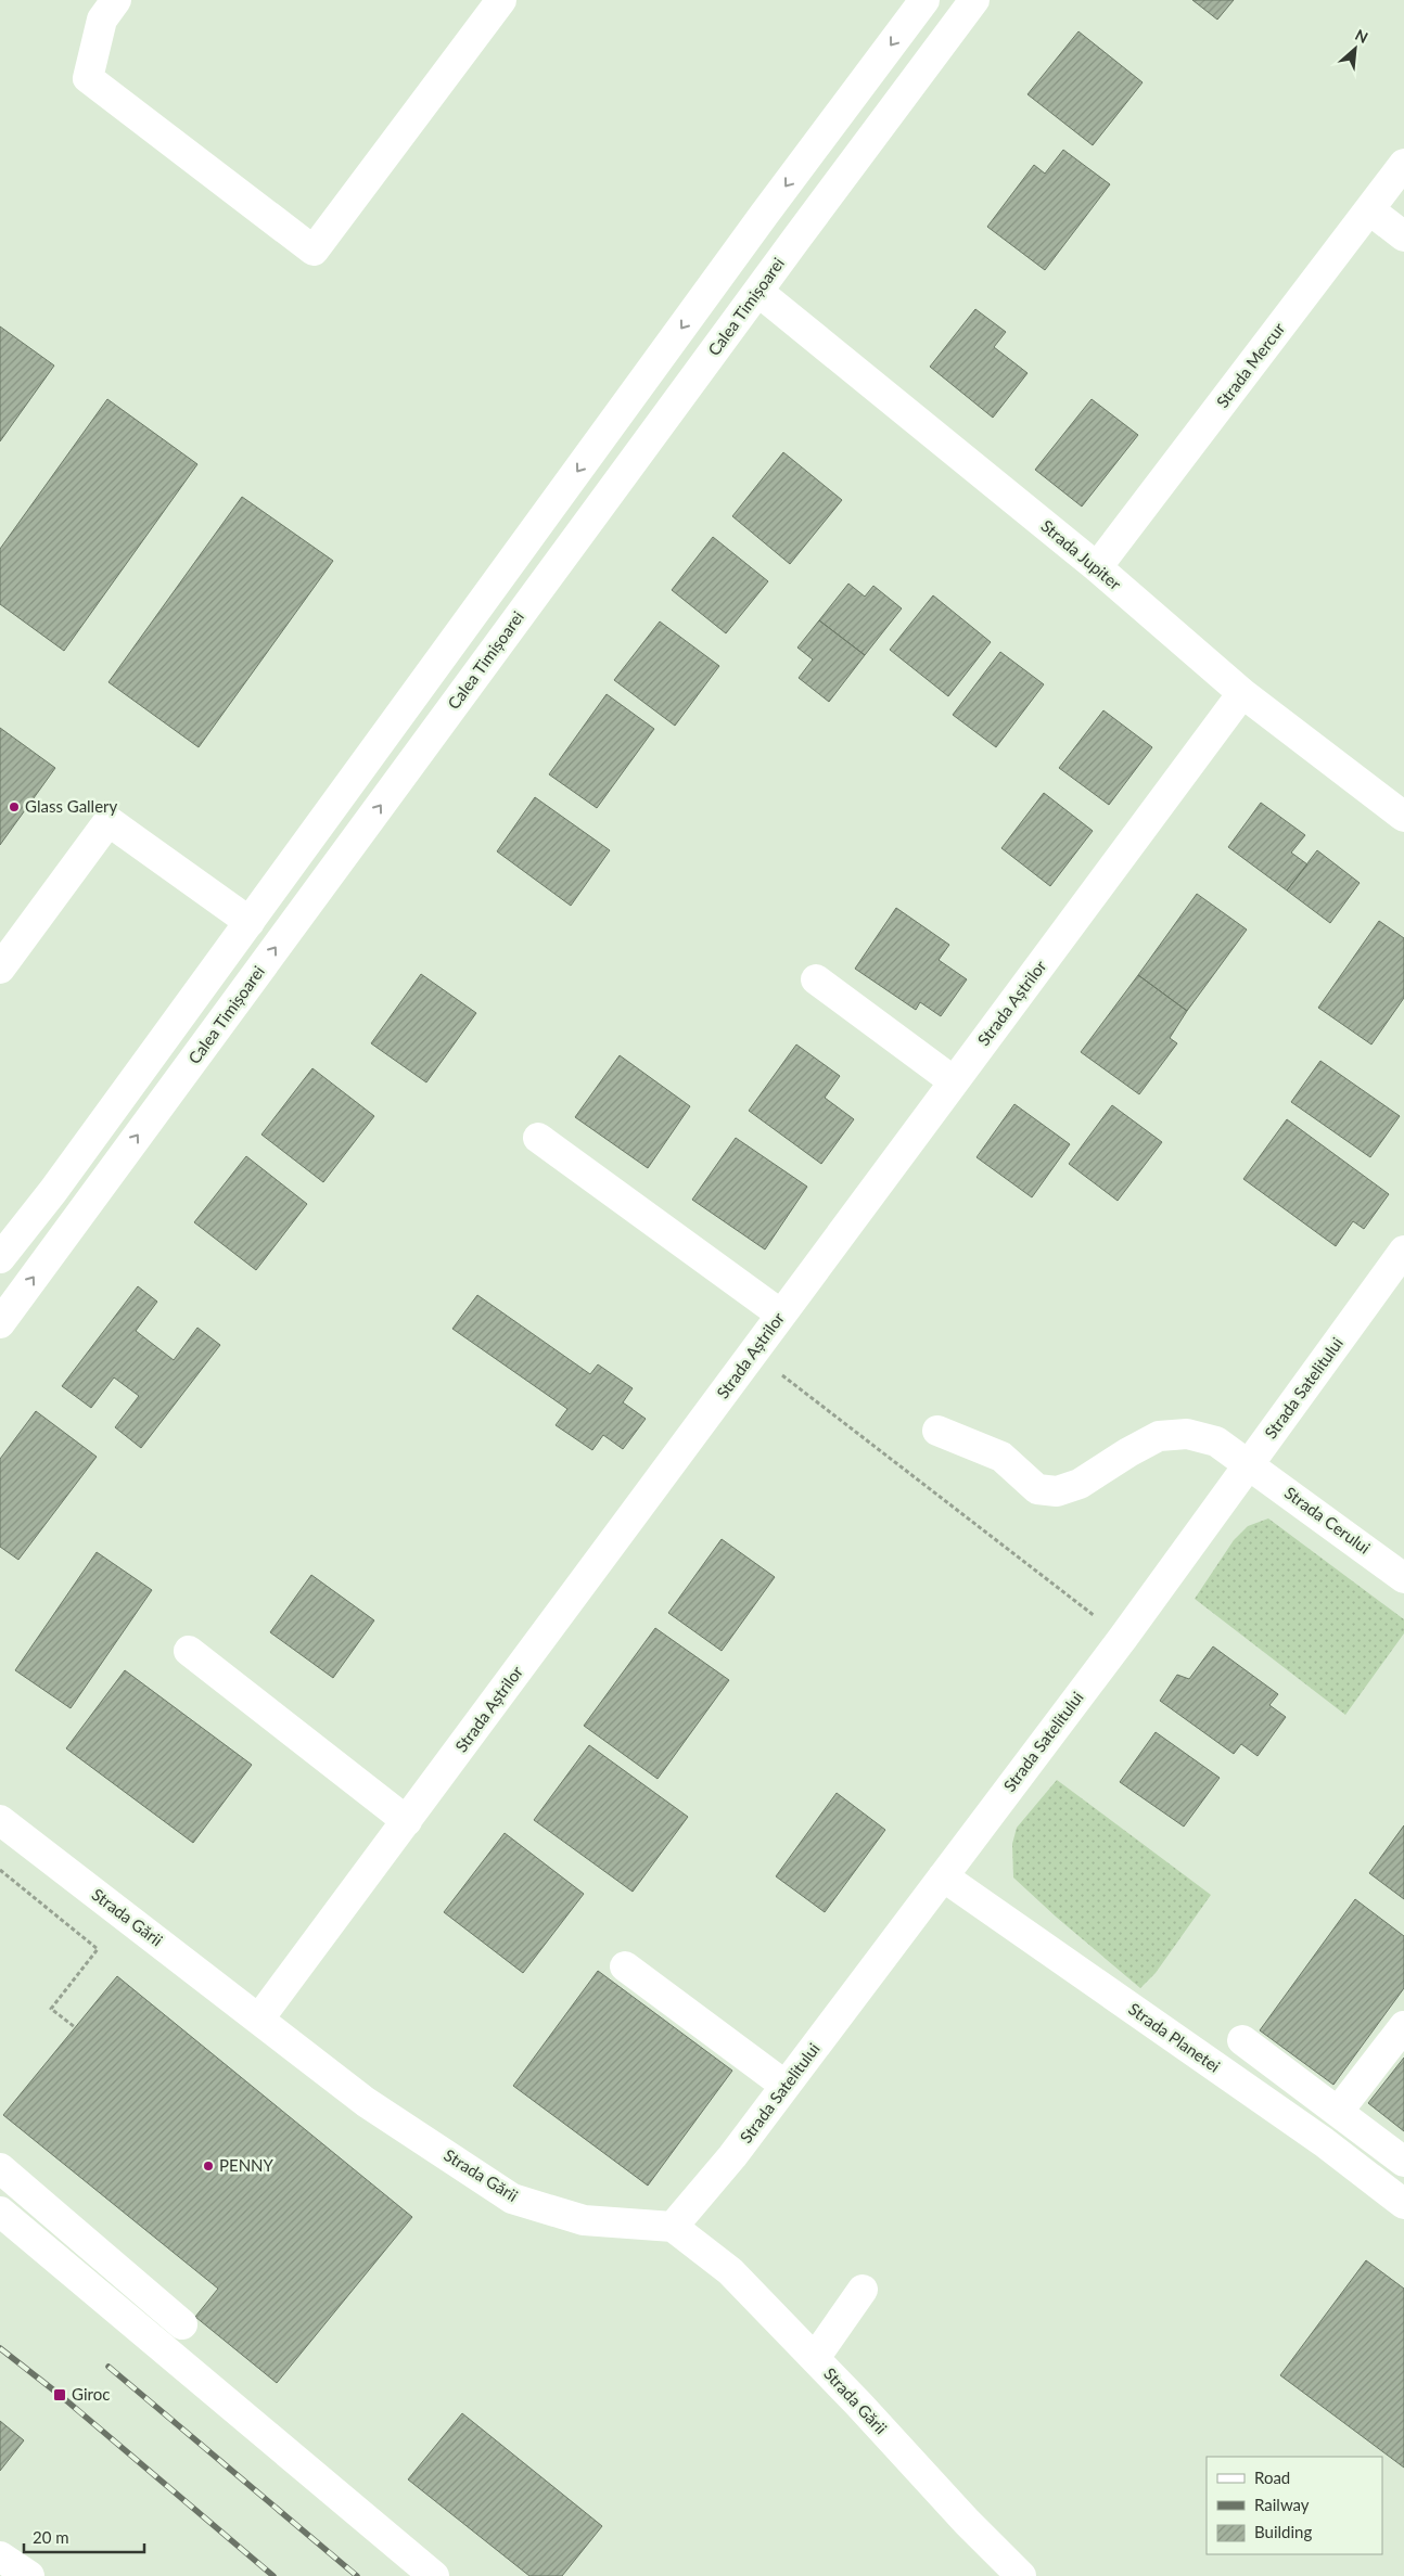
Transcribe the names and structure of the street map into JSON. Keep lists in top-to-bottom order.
{
  "streets": {
    "street": [
      "Calea Timișoarei",
      "Strada Mercur",
      "Strada Jupiter",
      "Strada Aștrilor",
      "Strada Satelitului",
      "Strada Cerului",
      "Strada Gării",
      "Strada Planetei"
    ]
  },
  "crossings": [
    ["Calea Timișoarei", "Strada Jupiter"],
    ["Strada Mercur", "Strada Jupiter"],
    ["Strada Jupiter", "Strada Aștrilor"],
    ["Strada Aștrilor", "Strada Gării"],
    ["Strada Satelitului", "Strada Cerului"],
    ["Strada Satelitului", "Strada Gării"],
    ["Strada Satelitului", "Strada Planetei"]
  ],
  "places": {
    "other": ["Glass Gallery", "PENNY"],
    "transit": ["Giroc"]
  },
  "legend": ["Road", "Railway", "Building"],
  "scale_bar": "20 m",
  "north": "top right"
}
